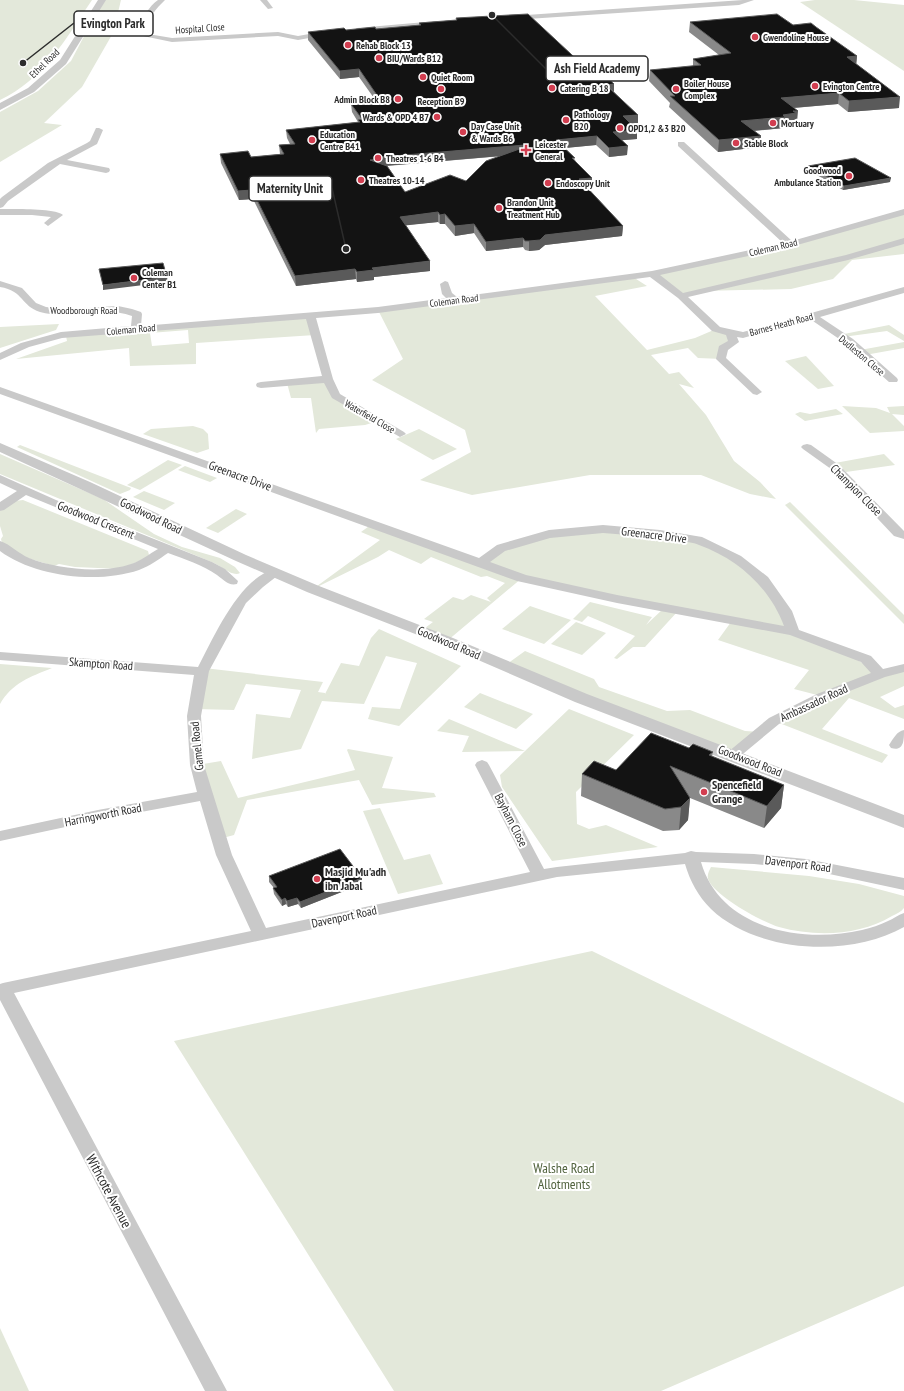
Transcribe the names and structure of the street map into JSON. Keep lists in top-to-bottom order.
{
  "streets": {
    "street": [
      "Hospital Close",
      "Ethel Road",
      "Coleman Road",
      "Woodborough Road",
      "Barnes Heath Road",
      "Dudleston Close",
      "Waterfield Close",
      "Greenacre Drive",
      "Champion Close",
      "Goodwood Road",
      "Goodwood Crescent",
      "Skampton Road",
      "Ambassador Road",
      "Gamel Road",
      "Harringworth Road",
      "Bayham Close",
      "Davenport Road",
      "Withcote Avenue"
    ]
  },
  "crossings": [
    ["Coleman Road", "Woodborough Road"],
    ["Coleman Road", "Barnes Heath Road"],
    ["Coleman Road", "Waterfield Close"],
    ["Barnes Heath Road", "Dudleston Close"],
    ["Greenacre Drive", "Ambassador Road"],
    ["Goodwood Road", "Ambassador Road"],
    ["Goodwood Road", "Gamel Road"],
    ["Skampton Road", "Gamel Road"],
    ["Gamel Road", "Harringworth Road"],
    ["Gamel Road", "Davenport Road"],
    ["Bayham Close", "Davenport Road"],
    ["Davenport Road", "Withcote Avenue"]
  ],
  "parks": ["Walshe Road Allotments"],
  "places": {
    "other": [
      "Ash Field Academy",
      "Gwendoline House",
      "Rehab Block 13",
      "BIU/Wards B12",
      "Evington Park",
      "Quiet Room",
      "Evington Centre",
      "Catering B 18",
      "Reception B9",
      "Boiler House Complex",
      "Admin Block B8",
      "Wards & OPD 4 B7",
      "Pathology B20",
      "Mortuary",
      "OPD1,2 &3 B20",
      "Day Case Unit & Wards B6",
      "Education Centre B41",
      "Stable Block",
      "Theatres 1-6 B4",
      "Goodwood Ambulance Station",
      "Theatres 10-14",
      "Endoscopy Unit",
      "Brandon Unit Treatment Hub",
      "Maternity Unit",
      "Coleman Center B1",
      "Spencefield Grange",
      "Masjid Mu'adh ibn Jabal"
    ],
    "health": ["Leicester General"]
  }
}
